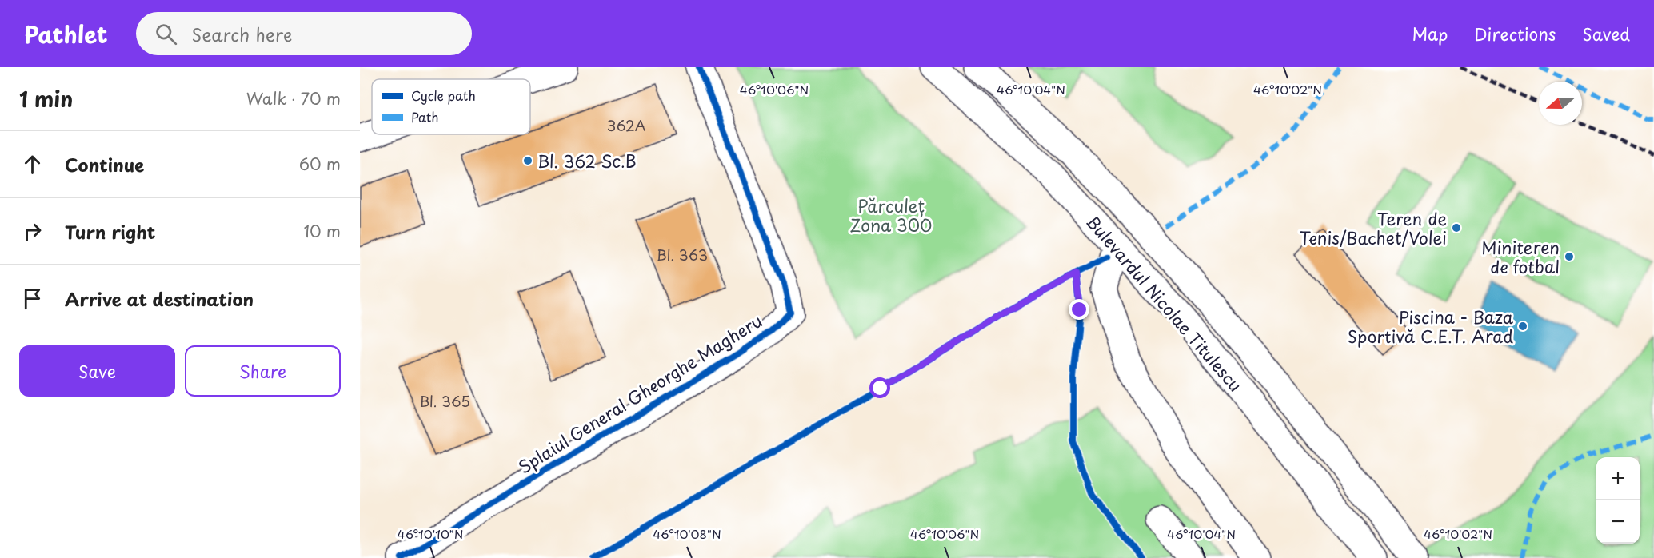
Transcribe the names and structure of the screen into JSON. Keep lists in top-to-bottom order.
{
  "streets": {
    "street": ["Bulevardul Nicolae Titulescu", "Splaiul General Gheorghe Magheru"]
  },
  "parks": ["Părculeț Zona 300"],
  "places": [
    "Bl. 362 Sc.B",
    "Teren de Tenis/Bachet/Volei",
    "Miniteren de fotbal",
    "Piscina - Baza Sportivă C.E.T. Arad"
  ],
  "house_numbers": ["362A", "Bl. 363", "Bl. 365"],
  "legend": ["Cycle path", "Path"],
  "north": "left",
  "page": {
    "header": "Pathlet",
    "search": "Search here",
    "nav": ["Map", "Directions", "Saved"],
    "heading": ["1 min", "Walk · 70 m"],
    "list": [
      ["Continue", "60 m"],
      ["Turn right", "10 m"],
      "Arrive at destination"
    ],
    "buttons": ["Save", "Share"],
    "map_buttons": ["+", "−"]
  },
  "coordinates": [
    "46°10'06\"N",
    "46°10'04\"N",
    "46°10'02\"N",
    "46°10'10\"N",
    "46°10'08\"N"
  ]
}
